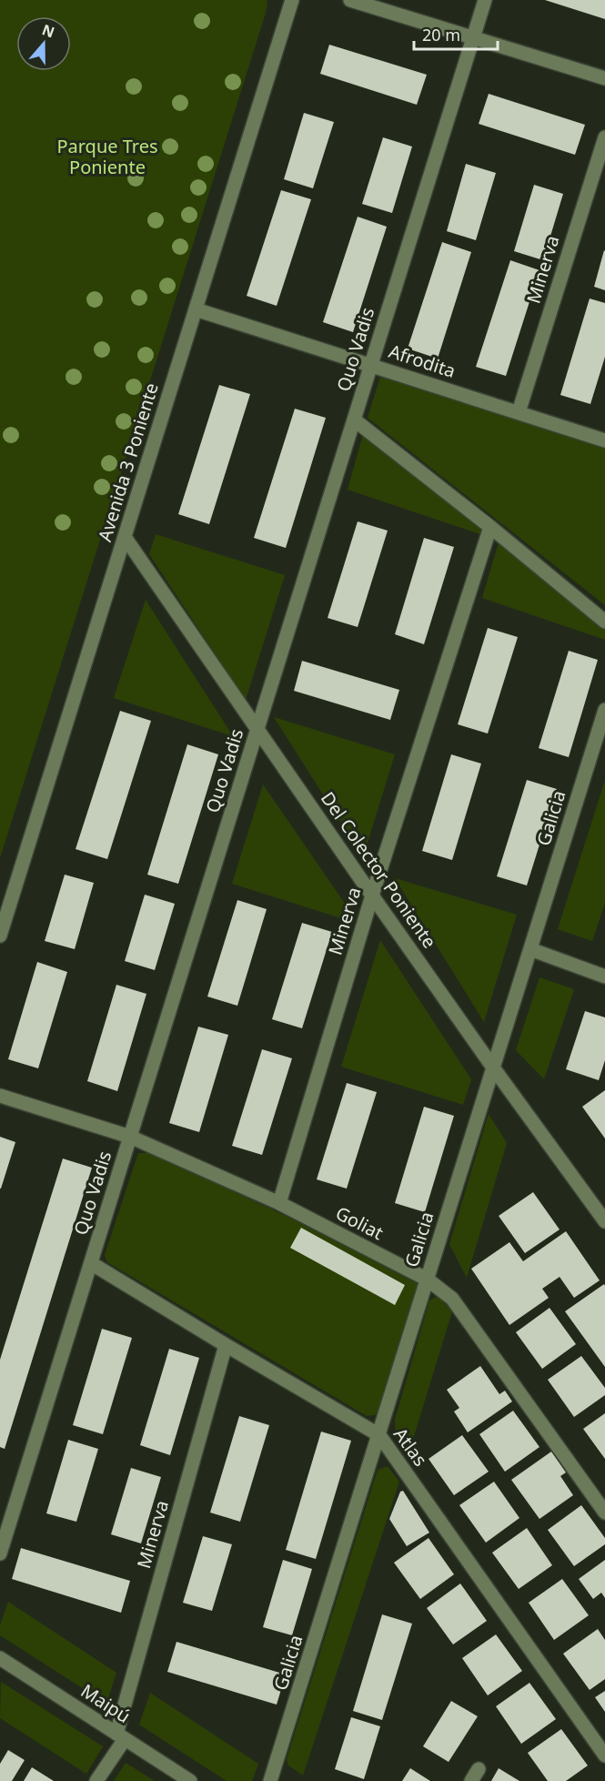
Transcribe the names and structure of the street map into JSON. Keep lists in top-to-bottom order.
{
  "streets": {
    "street": [
      "Minerva",
      "Quo Vadis",
      "Afrodita",
      "Avenida 3 Poniente",
      "Galicia",
      "Del Colector Poniente",
      "Goliat",
      "Atlas",
      "Maipú"
    ]
  },
  "crossings": [
    ["Minerva", "Afrodita"],
    ["Minerva", "Del Colector Poniente"],
    ["Minerva", "Goliat"],
    ["Minerva", "Atlas"],
    ["Minerva", "Maipú"],
    ["Quo Vadis", "Afrodita"],
    ["Quo Vadis", "Del Colector Poniente"],
    ["Quo Vadis", "Goliat"],
    ["Quo Vadis", "Atlas"],
    ["Afrodita", "Avenida 3 Poniente"],
    ["Avenida 3 Poniente", "Del Colector Poniente"],
    ["Galicia", "Del Colector Poniente"],
    ["Galicia", "Goliat"],
    ["Galicia", "Atlas"]
  ],
  "parks": ["Parque Tres Poniente"],
  "scale_bar": "20 m",
  "north": "top"
}
